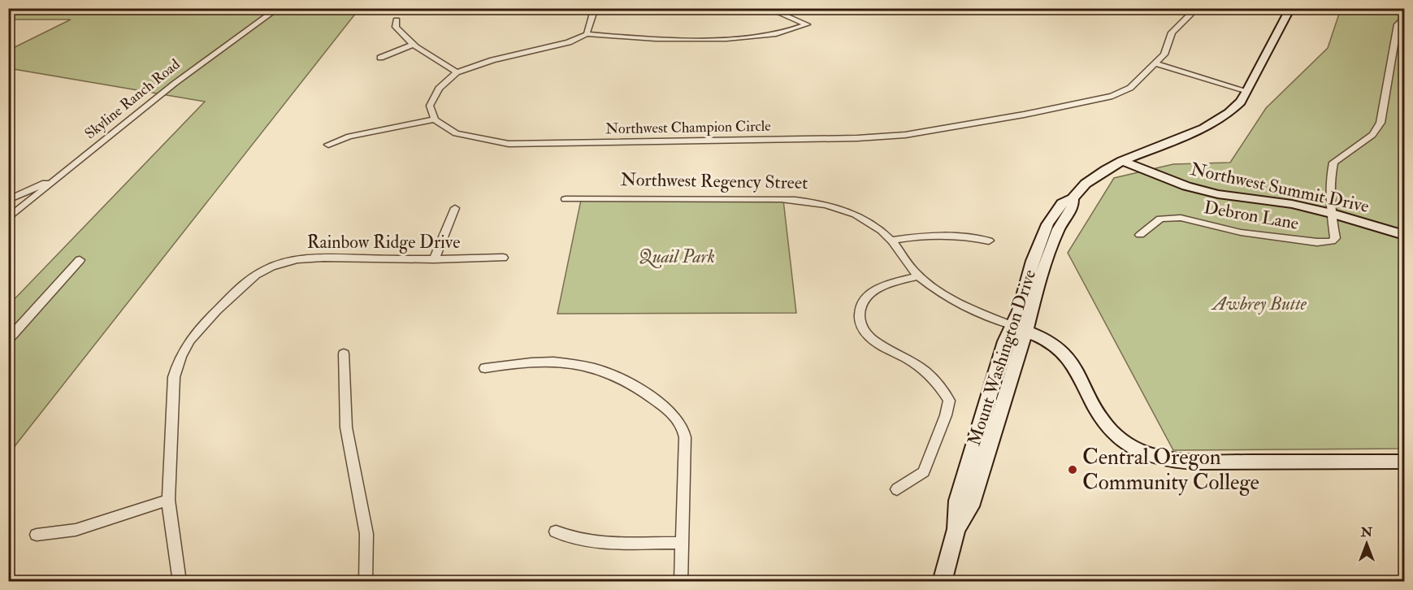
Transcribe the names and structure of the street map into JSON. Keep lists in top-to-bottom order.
{
  "streets": {
    "main road": ["Northwest Regency Street", "Northwest Summit Drive", "Mount Washington Drive"],
    "street": [
      "Skyline Ranch Road",
      "Northwest Champion Circle",
      "Debron Lane",
      "Rainbow Ridge Drive"
    ]
  },
  "crossings": [
    ["Northwest Regency Street", "Mount Washington Drive"],
    ["Northwest Summit Drive", "Debron Lane"],
    ["Northwest Summit Drive", "Mount Washington Drive"]
  ],
  "parks": ["Quail Park", "Awbrey Butte"],
  "places": ["Central Oregon Community College"],
  "north": "top"
}
